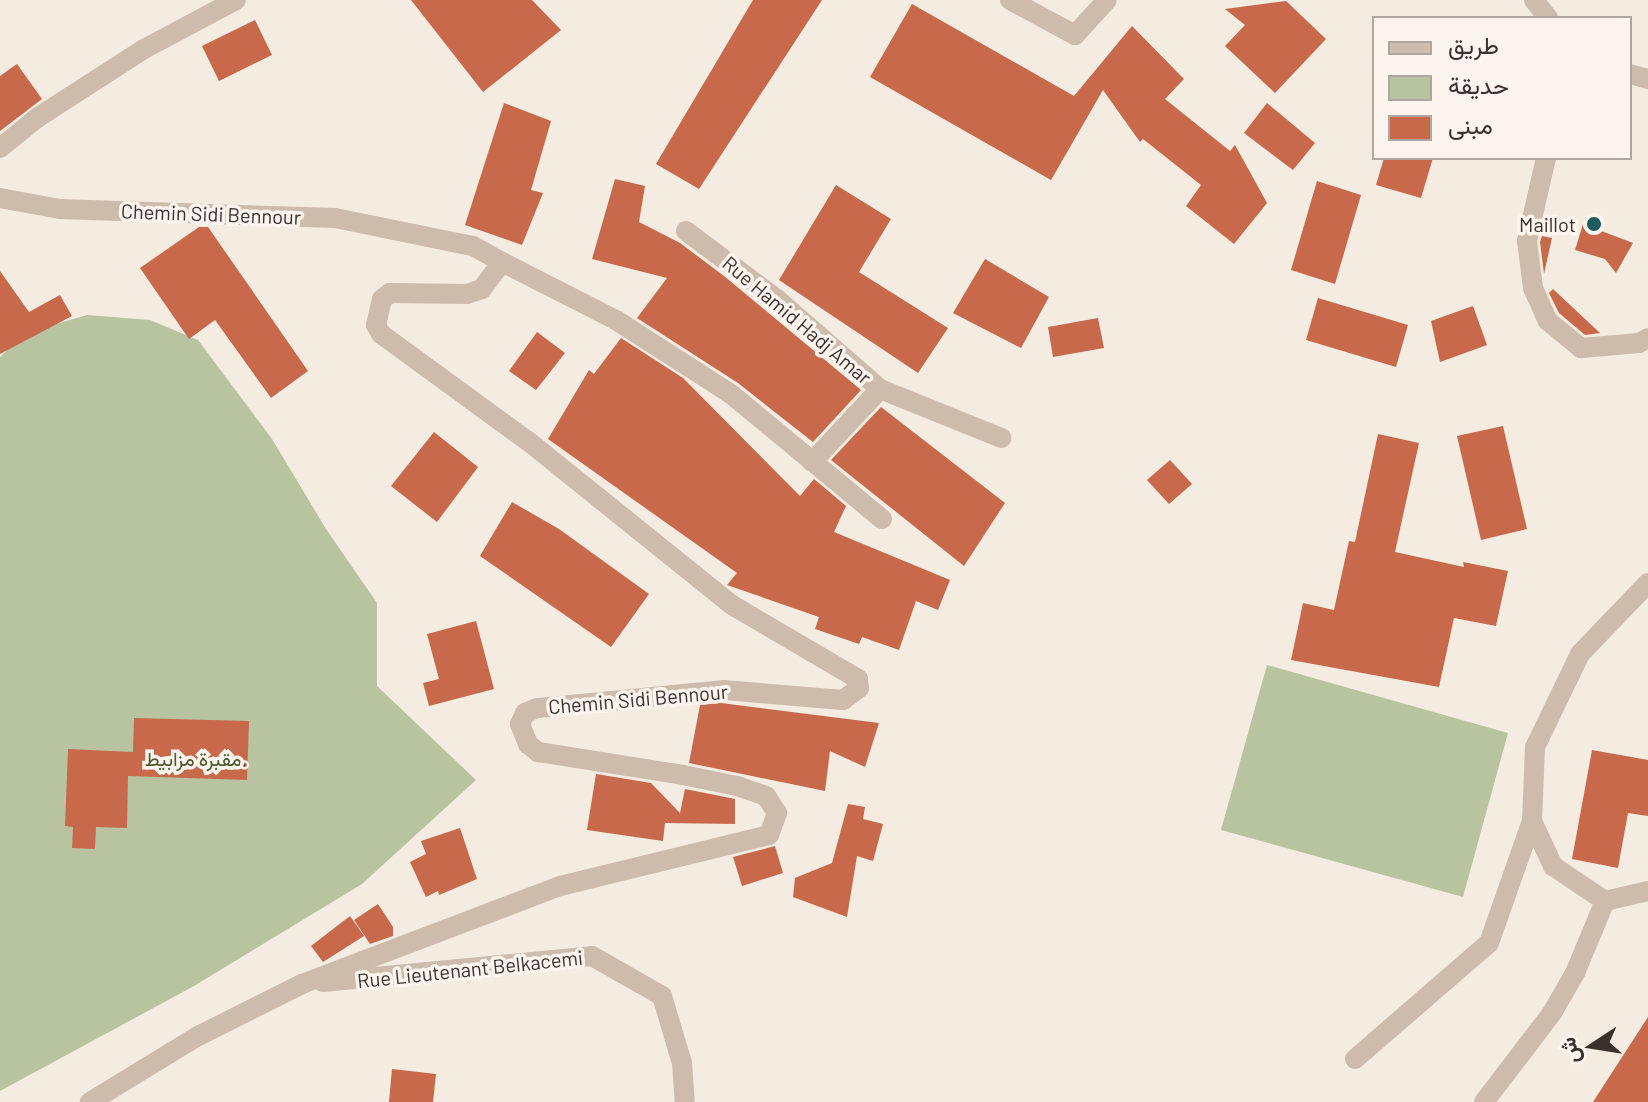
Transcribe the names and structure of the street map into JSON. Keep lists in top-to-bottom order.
{
  "streets": {
    "street": ["Chemin Sidi Bennour", "Rue Hamid Hadj Amar", "Rue Lieutenant Belkacemi"]
  },
  "crossings": [
    ["Chemin Sidi Bennour", "Rue Lieutenant Belkacemi"]
  ],
  "parks": ["مقبرة مزابيط."],
  "places": ["Maillot"],
  "legend": ["طريق", "حديقة", "مبنى"],
  "north": "left"
}
